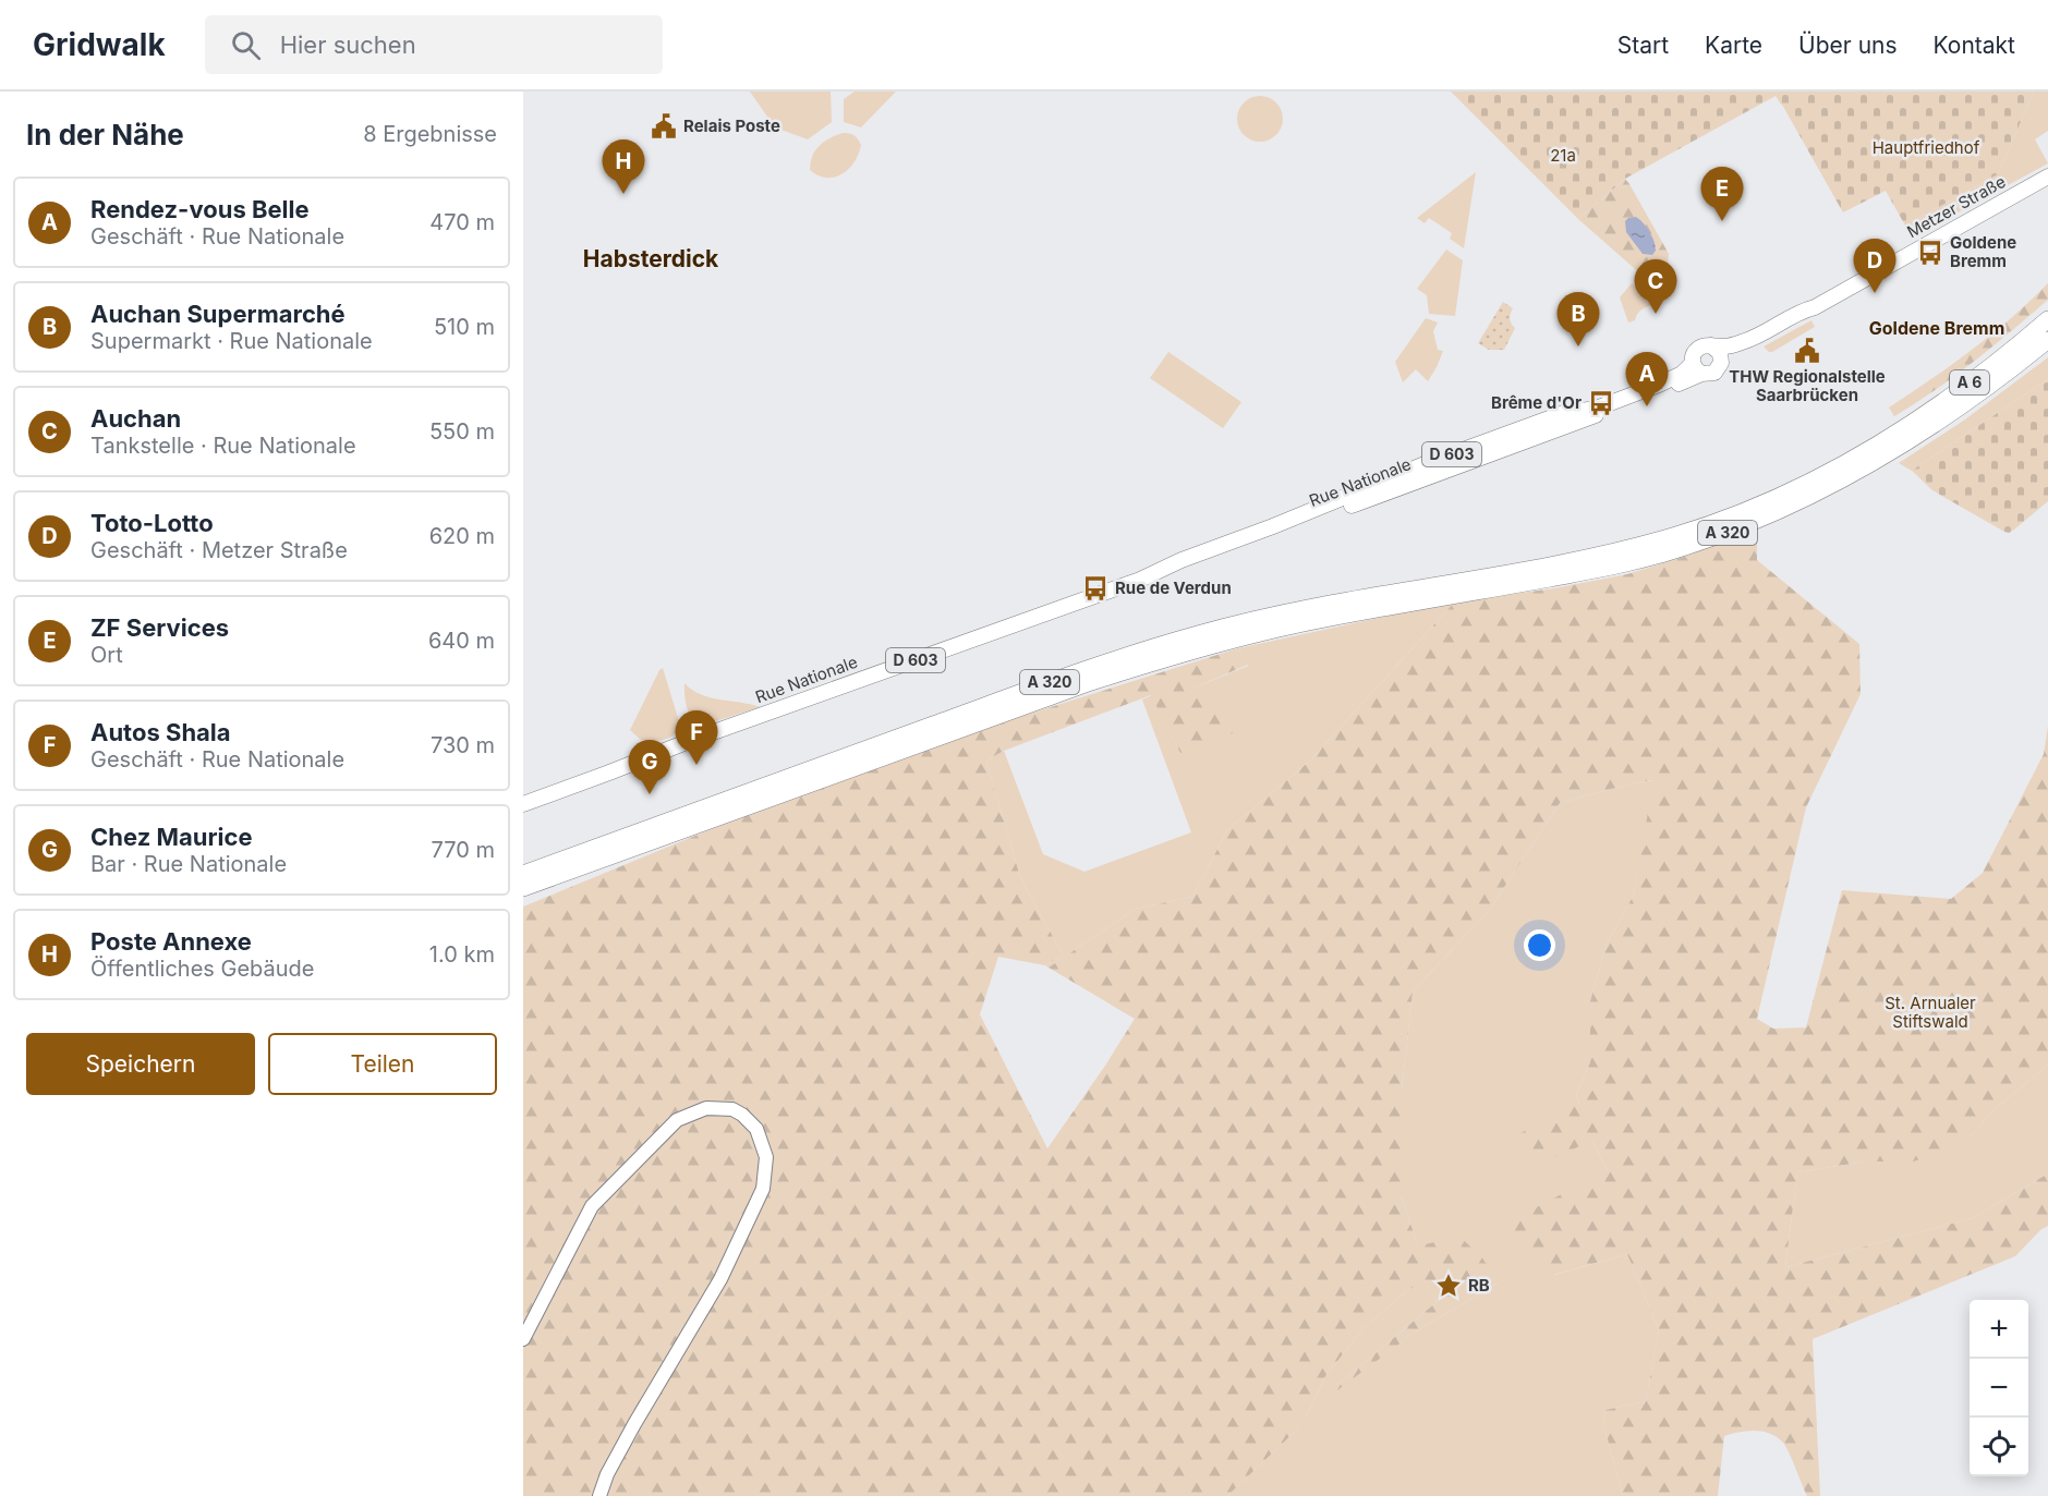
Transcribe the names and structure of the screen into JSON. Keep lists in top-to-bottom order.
{
  "streets": {
    "highway": ["A 6", "A 320"],
    "main road": ["Metzer Straße", "D 603", "Rue Nationale"]
  },
  "crossings": [
    ["Metzer Straße", "D 603"],
    ["Metzer Straße", "Rue Nationale"],
    ["A 6", "A 320"],
    ["D 603", "Rue Nationale"]
  ],
  "districts": ["Habsterdick", "Goldene Bremm"],
  "parks": ["Hauptfriedhof", "21a", "St. Arnualer Stiftswald"],
  "places": {
    "public building": ["Relais Poste", "THW Regionalstelle Saarbrücken"],
    "bus stop": ["Goldene Bremm", "Brême d'Or", "Rue de Verdun"],
    "place": ["RB"]
  },
  "page": {
    "header": "Gridwalk",
    "search": "Hier suchen",
    "nav": [
      "Start",
      "Karte",
      "Über uns",
      "Kontakt"
    ],
    "heading": ["In der Nähe", "8 Ergebnisse"],
    "pins": [
      "H",
      "E",
      "D",
      "C",
      "B",
      "A",
      "F",
      "G"
    ],
    "list": [
      {
        "mark": "A",
        "name": "Rendez-vous Belle",
        "note": "Geschäft · Rue Nationale",
        "value": "470 m"
      },
      {
        "mark": "B",
        "name": "Auchan Supermarché",
        "note": "Supermarkt · Rue Nationale",
        "value": "510 m"
      },
      {
        "mark": "C",
        "name": "Auchan",
        "note": "Tankstelle · Rue Nationale",
        "value": "550 m"
      },
      {
        "mark": "D",
        "name": "Toto-Lotto",
        "note": "Geschäft · Metzer Straße",
        "value": "620 m"
      },
      {
        "mark": "E",
        "name": "ZF Services",
        "note": "Ort",
        "value": "640 m"
      },
      {
        "mark": "F",
        "name": "Autos Shala",
        "note": "Geschäft · Rue Nationale",
        "value": "730 m"
      },
      {
        "mark": "G",
        "name": "Chez Maurice",
        "note": "Bar · Rue Nationale",
        "value": "770 m"
      },
      {
        "mark": "H",
        "name": "Poste Annexe",
        "note": "Öffentliches Gebäude",
        "value": "1.0 km"
      }
    ],
    "buttons": ["Speichern", "Teilen"],
    "map_buttons": ["+", "−"]
  }
}
